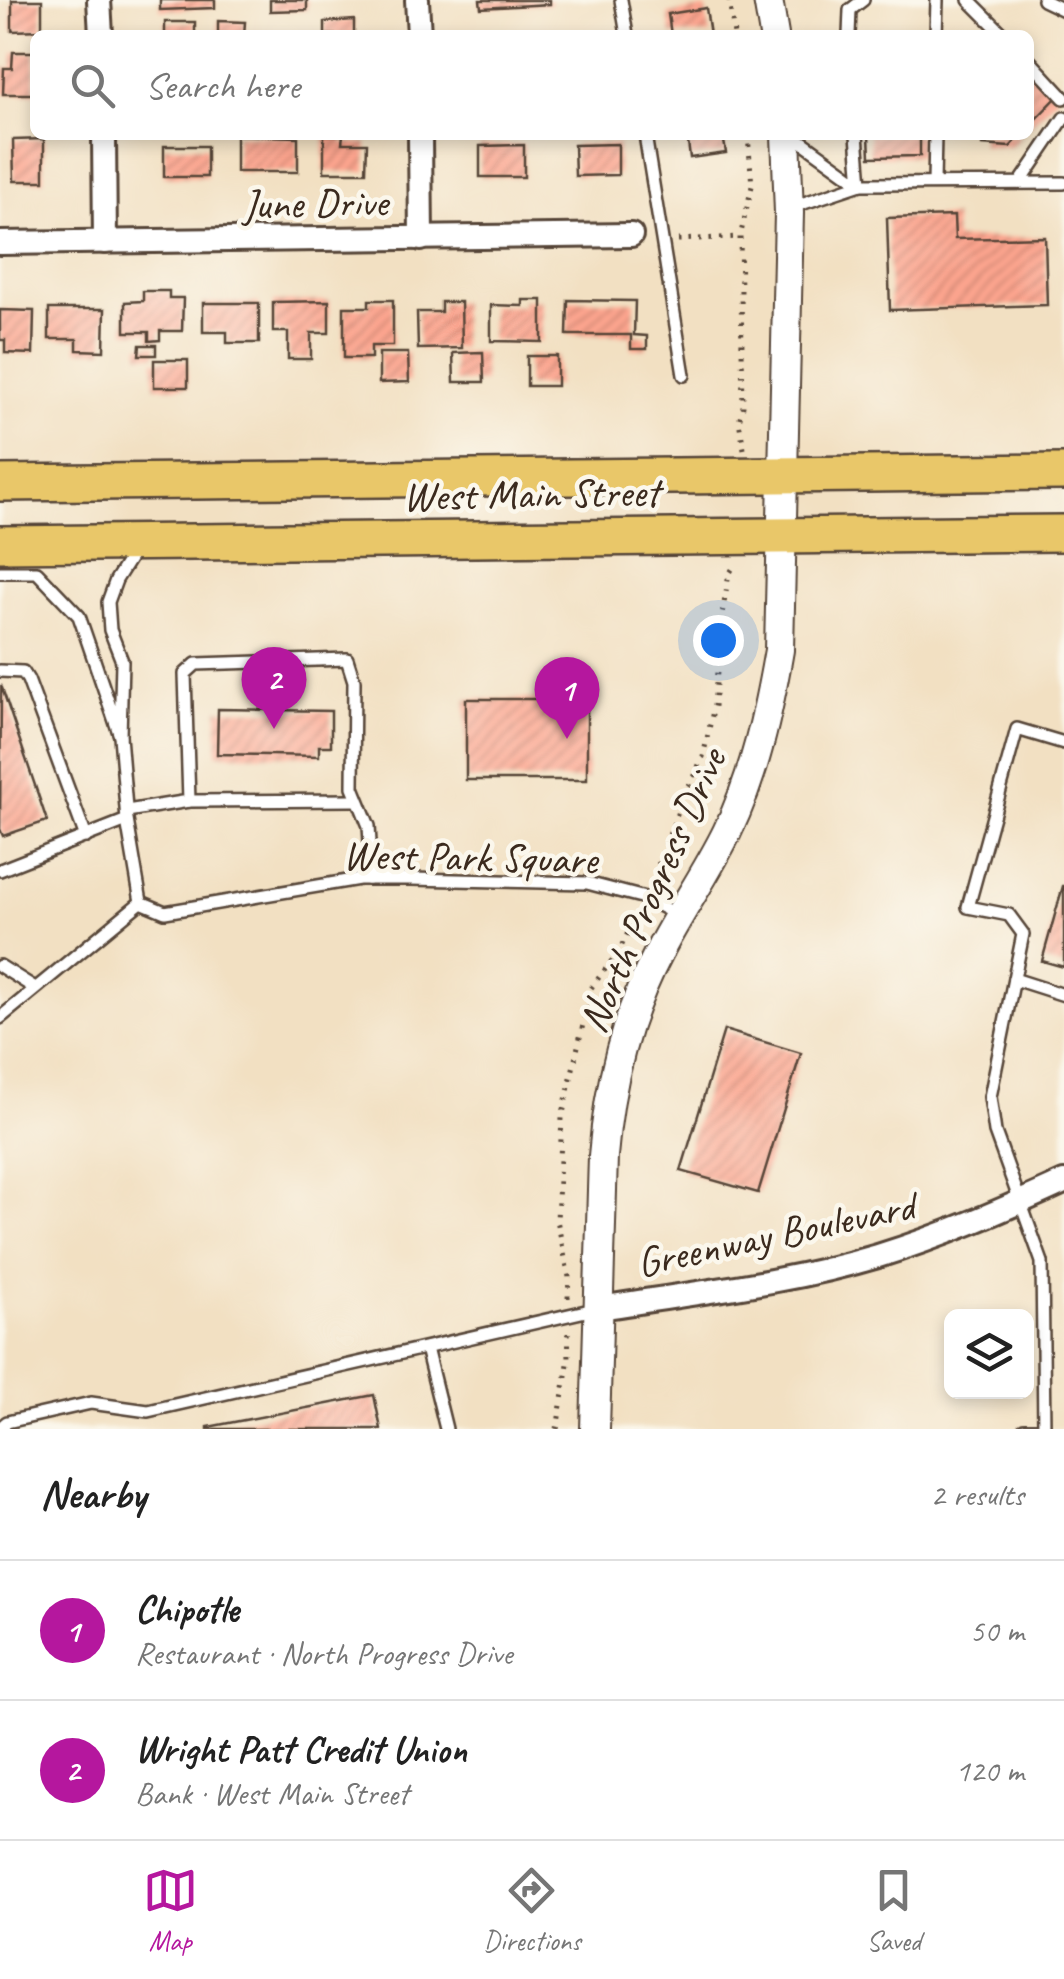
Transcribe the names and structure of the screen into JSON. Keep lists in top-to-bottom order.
{
  "streets": {
    "main road": ["West Main Street"],
    "street": ["June Drive", "North Progress Drive", "Greenway Boulevard"],
    "lane": ["West Park Square"]
  },
  "crossings": [
    ["West Main Street", "North Progress Drive"],
    ["West Park Square", "North Progress Drive"],
    ["North Progress Drive", "Greenway Boulevard"]
  ],
  "page": {
    "search": "Search here",
    "pins": ["2", "1"],
    "heading": ["Nearby", "2 results"],
    "list": [
      {
        "mark": "1",
        "name": "Chipotle",
        "note": "Restaurant · North Progress Drive",
        "value": "50 m"
      },
      {
        "mark": "2",
        "name": "Wright Patt Credit Union",
        "note": "Bank · West Main Street",
        "value": "120 m"
      }
    ],
    "nav": ["Map", "Directions", "Saved"]
  }
}
